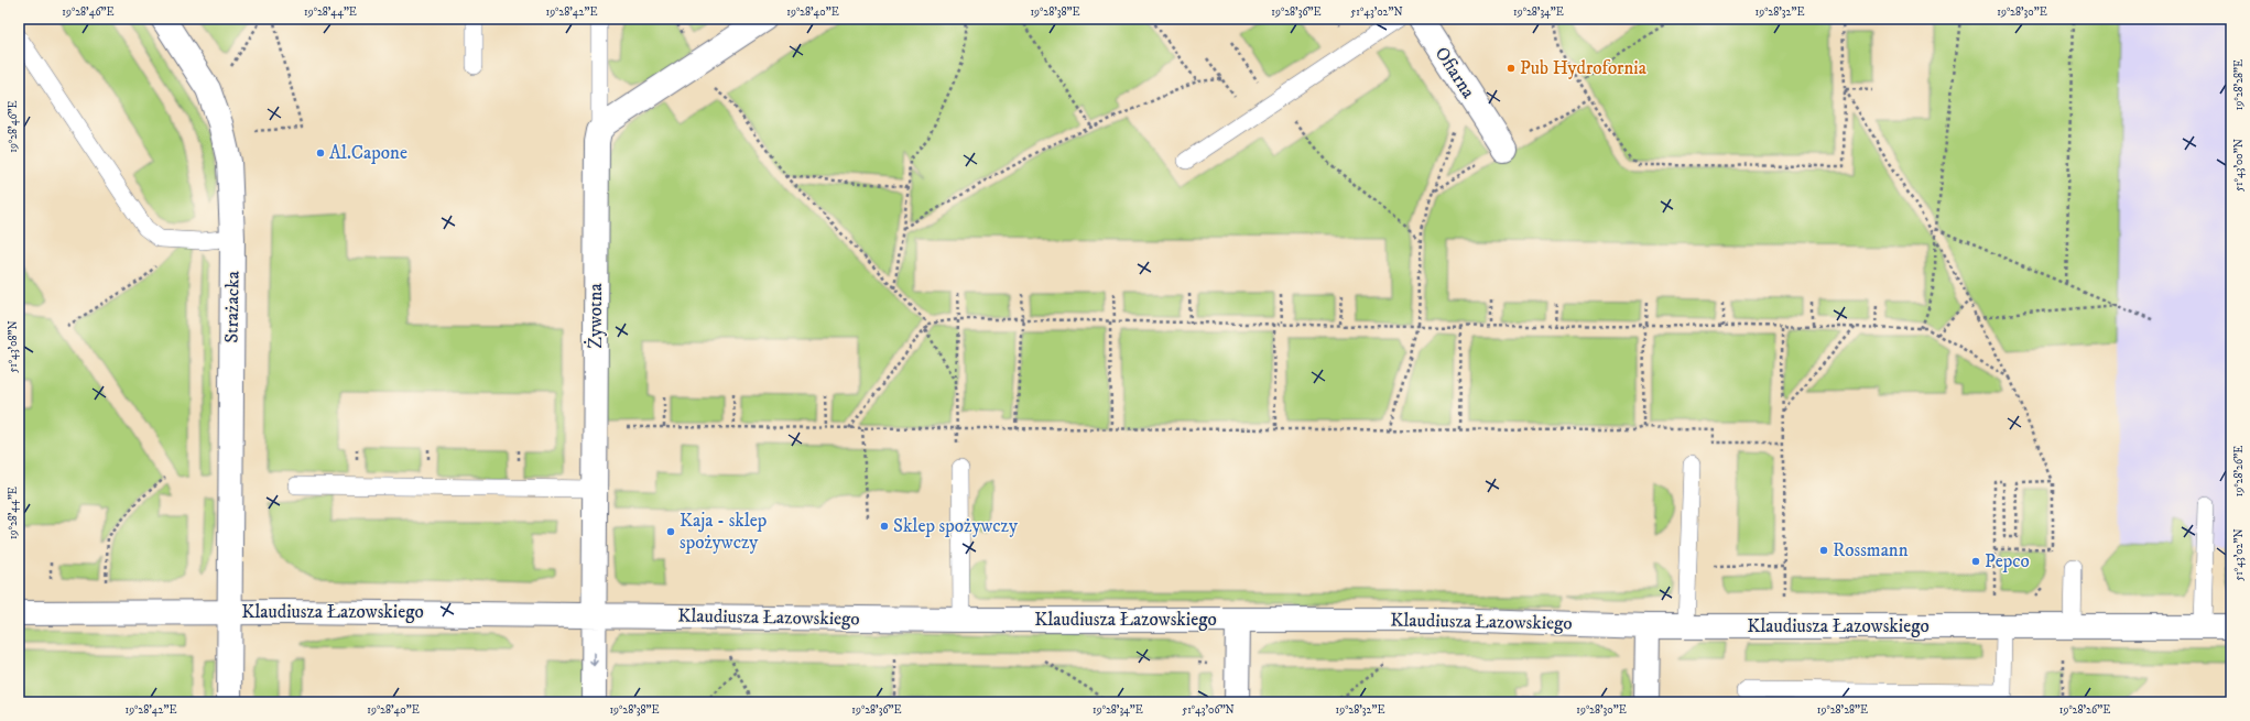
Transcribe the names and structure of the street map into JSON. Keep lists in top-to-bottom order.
{
  "streets": {
    "street": [
      "Ofiarna",
      "Strażacka",
      "Żywotna",
      "Klaudiusza Łazowskiego"
    ]
  },
  "crossings": [
    ["Strażacka", "Klaudiusza Łazowskiego"],
    ["Żywotna", "Klaudiusza Łazowskiego"]
  ],
  "places": [
    "Pub Hydrofornia",
    "Al.Capone",
    "Sklep spożywczy",
    "Kaja - sklep spożywczy",
    "Rossmann",
    "Pepco"
  ],
  "coordinates": [
    "19°28'46\"E",
    "19°28'44\"E",
    "19°28'42\"E",
    "19°28'40\"E",
    "19°28'38\"E",
    "19°28'36\"E",
    "51°43'02\"N",
    "19°28'34\"E",
    "19°28'32\"E",
    "19°28'30\"E",
    "19°28'28\"E",
    "51°43'00\"N",
    "51°43'08\"N",
    "19°28'26\"E",
    "51°43'06\"N"
  ]
}
